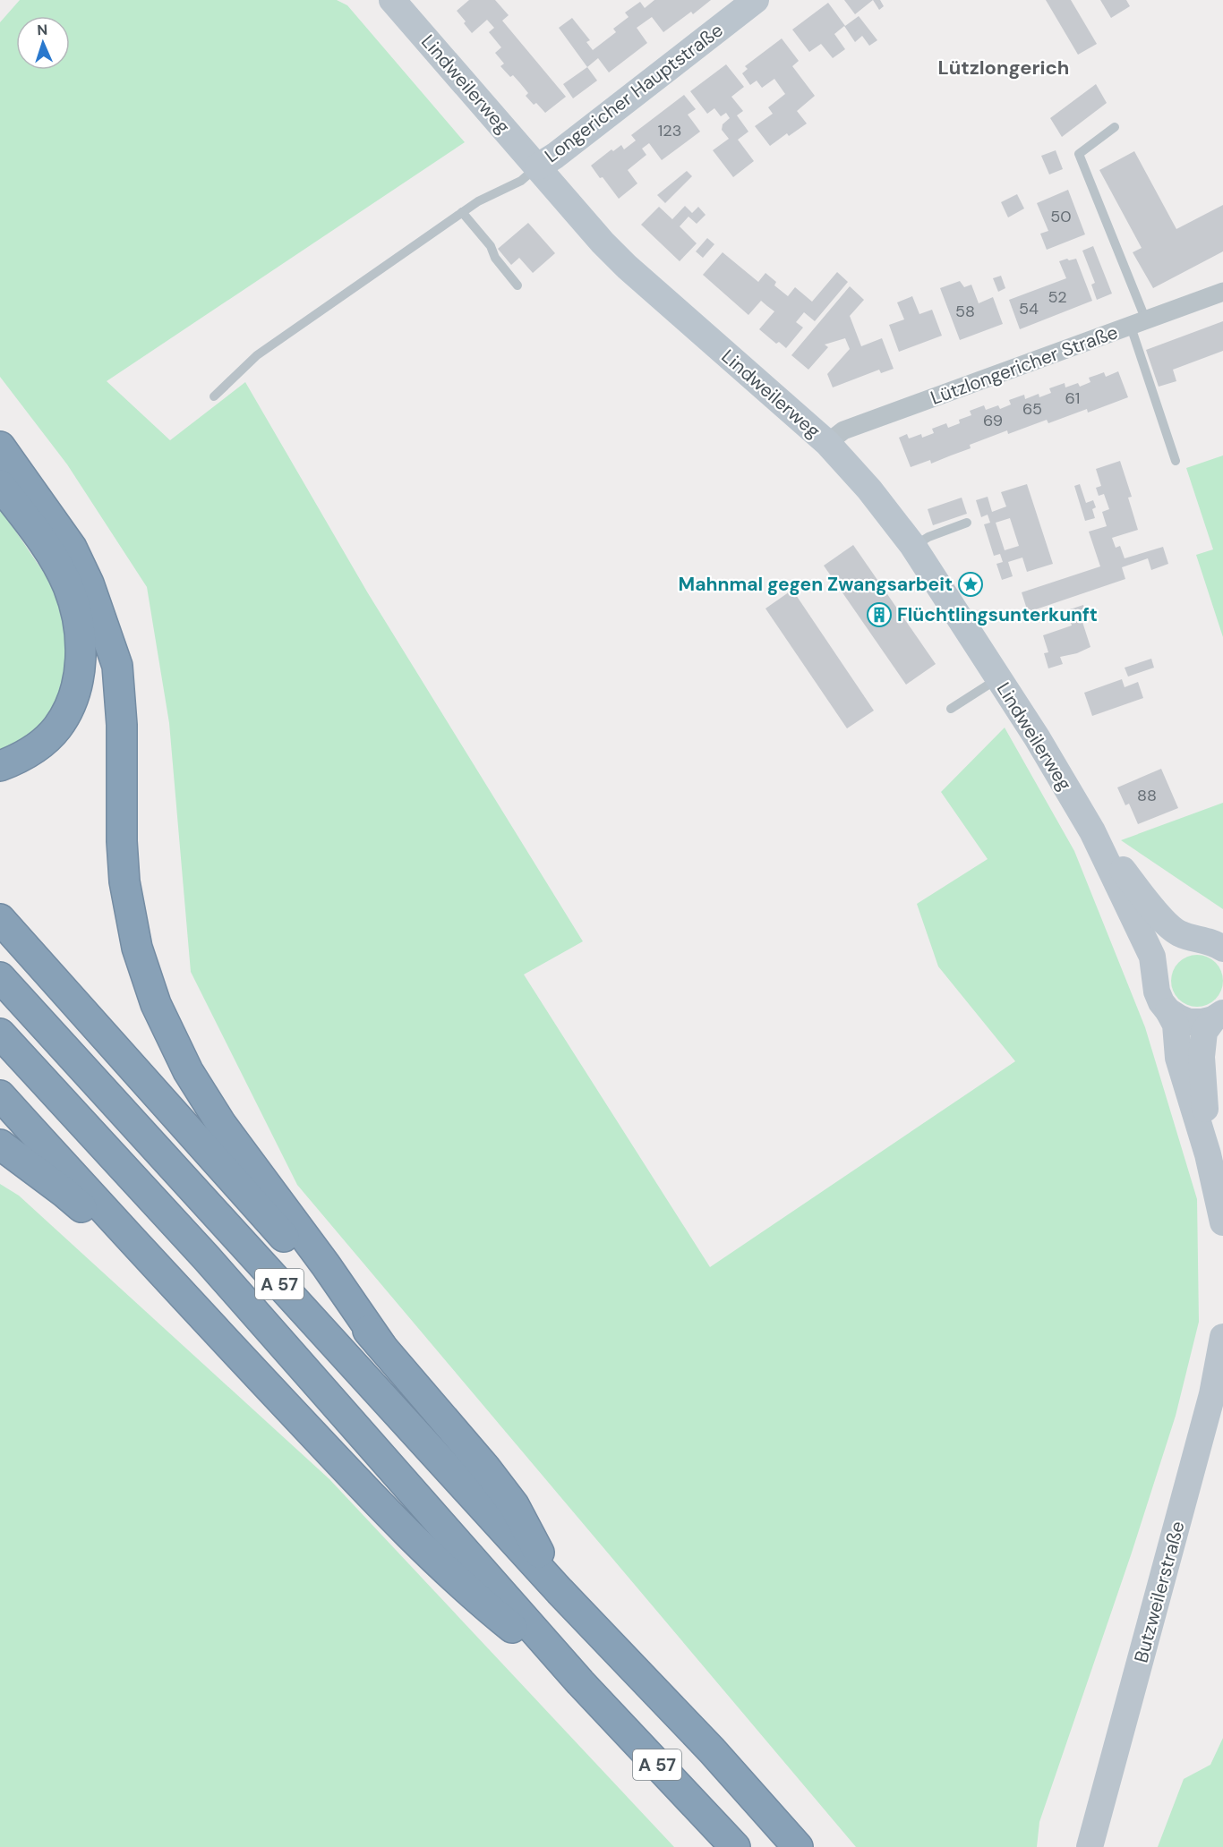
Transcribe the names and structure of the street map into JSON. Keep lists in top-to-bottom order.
{
  "streets": {
    "highway": ["A 57"],
    "street": [
      "Lindweilerweg",
      "Longericher Hauptstraße",
      "Lützlongericher Straße",
      "Butzweilerstraße"
    ]
  },
  "crossings": [
    ["Lindweilerweg", "Longericher Hauptstraße"],
    ["Lindweilerweg", "Lützlongericher Straße"]
  ],
  "districts": ["Lützlongerich"],
  "places": {
    "place": ["Mahnmal gegen Zwangsarbeit"],
    "building": ["Flüchtlingsunterkunft"]
  },
  "house_numbers": [
    "123",
    "50",
    "52",
    "54",
    "58",
    "61",
    "65",
    "69",
    "88"
  ],
  "north": "top"
}
